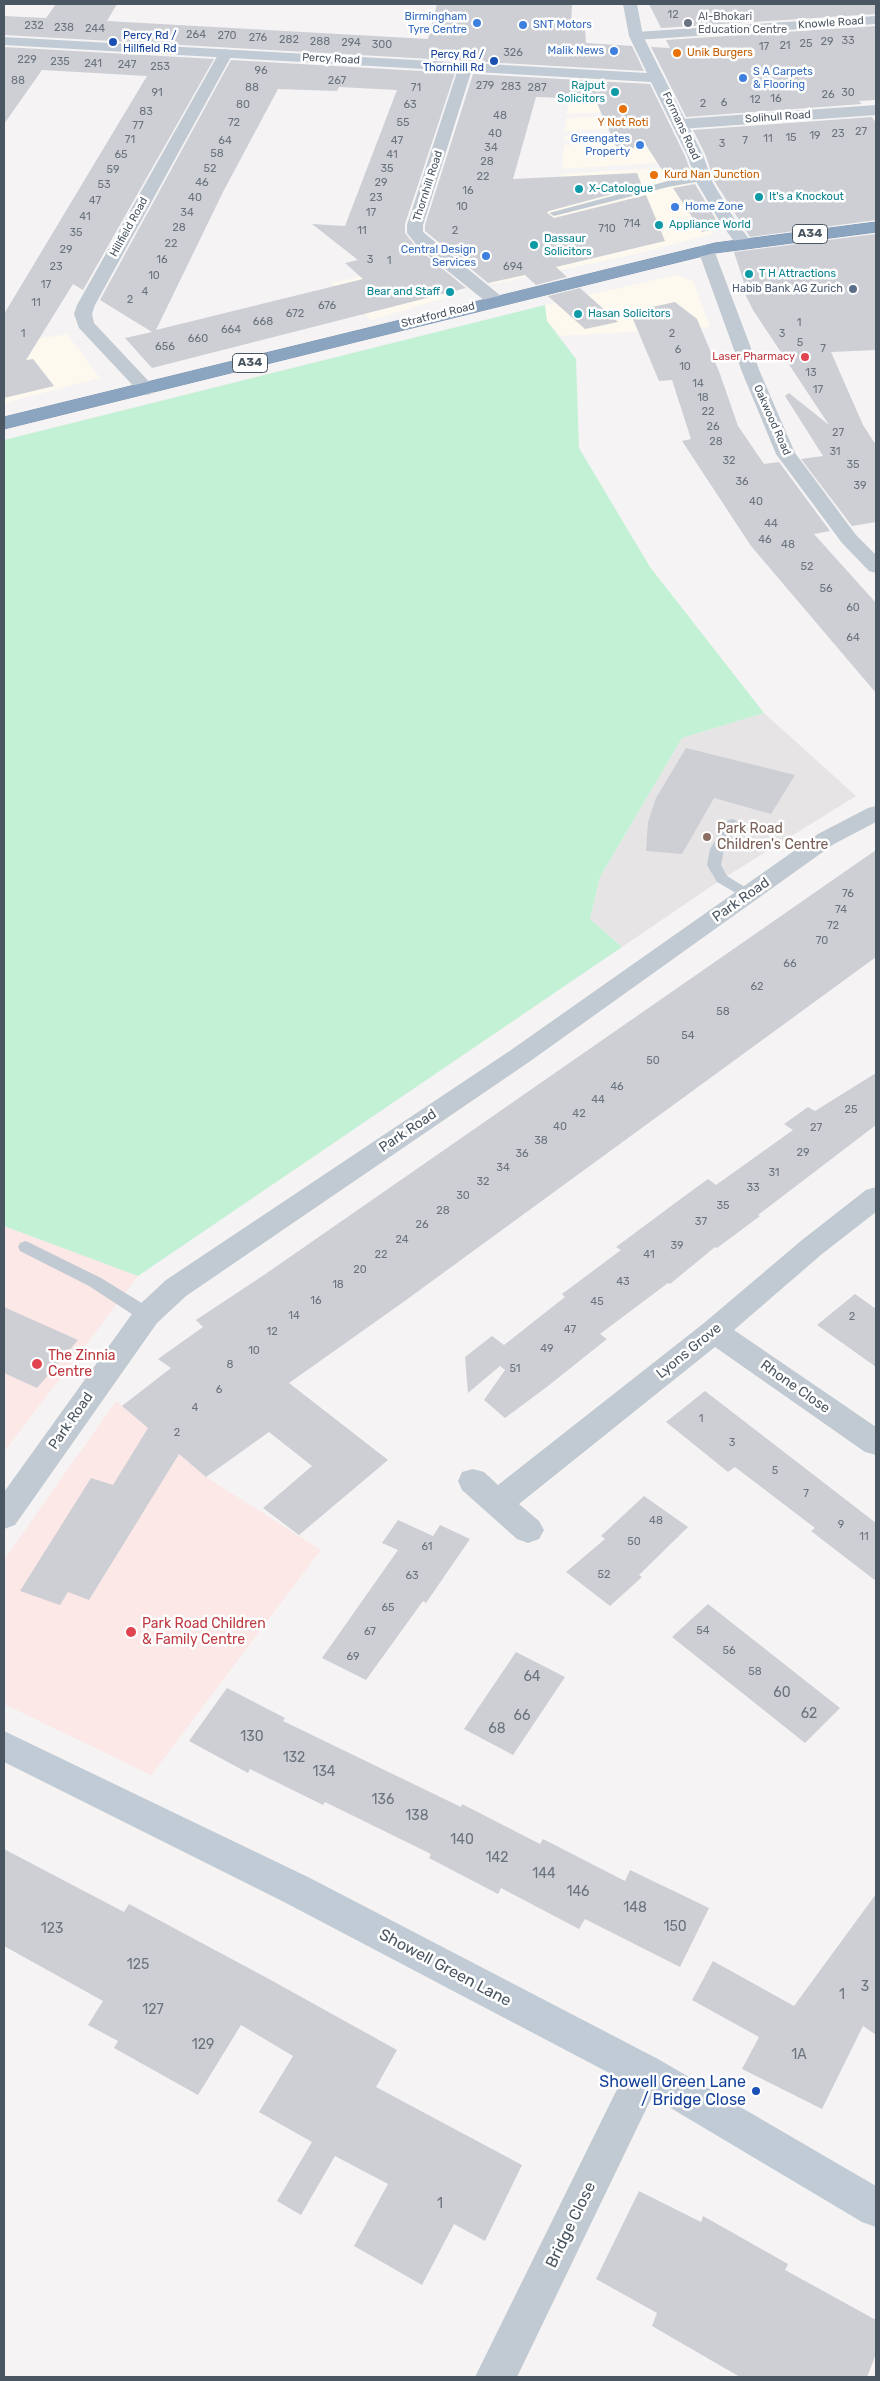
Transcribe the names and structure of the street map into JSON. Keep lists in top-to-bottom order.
{
  "streets": {
    "highway": ["A34", "Stratford Road"],
    "street": [
      "Knowle Road",
      "Percy Road",
      "Solihull Road",
      "Formans Road",
      "Thornhill Road",
      "Hillfield Road",
      "Oakwood Road",
      "Park Road",
      "Lyons Grove",
      "Rhone Close",
      "Showell Green Lane",
      "Bridge Close"
    ]
  },
  "crossings": [
    ["Knowle Road", "Formans Road"],
    ["Percy Road", "Formans Road"],
    ["Percy Road", "Thornhill Road"],
    ["Percy Road", "Hillfield Road"],
    ["Solihull Road", "Formans Road"],
    ["Formans Road", "Stratford Road"],
    ["Thornhill Road", "Stratford Road"],
    ["Hillfield Road", "Stratford Road"],
    ["Stratford Road", "Oakwood Road"],
    ["Lyons Grove", "Rhone Close"],
    ["Showell Green Lane", "Bridge Close"]
  ],
  "places": [
    "Birmingham Tyre Centre",
    "Al-Bhokari Education Centre",
    "SNT Motors",
    "Percy Rd / Hillfield Rd",
    "Malik News",
    "Unik Burgers",
    "Percy Rd / Thornhill Rd",
    "S A Carpets & Flooring",
    "Rajput Solicitors",
    "Y Not Roti",
    "Greengates Property",
    "Kurd Nan Junction",
    "X-Catologue",
    "It's a Knockout",
    "Home Zone",
    "Appliance World",
    "Dassaur Solicitors",
    "Central Design Services",
    "T H Attractions",
    "Habib Bank AG Zurich",
    "Bear and Staff",
    "Hasan Solicitors",
    "Laser Pharmacy",
    "Park Road Children's Centre",
    "The Zinnia Centre",
    "Park Road Children & Family Centre",
    "Showell Green Lane / Bridge Close"
  ],
  "house_numbers": [
    "12",
    "232",
    "238",
    "244",
    "264",
    "270",
    "276",
    "282",
    "33",
    "288",
    "29",
    "294",
    "25",
    "300",
    "21",
    "17",
    "326",
    "229",
    "235",
    "241",
    "247",
    "253",
    "96",
    "88",
    "267",
    "279",
    "283",
    "88",
    "71",
    "287",
    "91",
    "30",
    "26",
    "16",
    "12",
    "6",
    "2",
    "80",
    "63",
    "83",
    "48",
    "72",
    "55",
    "77",
    "27",
    "40",
    "23",
    "19",
    "15",
    "11",
    "71",
    "64",
    "47",
    "7",
    "3",
    "34",
    "58",
    "65",
    "41",
    "28",
    "52",
    "35",
    "59",
    "22",
    "46",
    "29",
    "53",
    "16",
    "40",
    "23",
    "47",
    "10",
    "34",
    "17",
    "41",
    "714",
    "28",
    "710",
    "11",
    "2",
    "35",
    "22",
    "29",
    "16",
    "3",
    "1",
    "23",
    "694",
    "10",
    "17",
    "4",
    "2",
    "11",
    "676",
    "672",
    "668",
    "1",
    "664",
    "1",
    "2",
    "3",
    "660",
    "5",
    "656",
    "7",
    "6",
    "10",
    "13",
    "14",
    "17",
    "18",
    "22",
    "26",
    "27",
    "28",
    "31",
    "32",
    "35",
    "36",
    "39",
    "40",
    "44",
    "46",
    "48",
    "52",
    "56",
    "60",
    "64",
    "76",
    "74",
    "72",
    "70",
    "66",
    "62",
    "58",
    "54",
    "50",
    "46",
    "44",
    "25",
    "42",
    "40",
    "27",
    "38",
    "29",
    "36",
    "34",
    "31",
    "32",
    "33",
    "30",
    "35",
    "28",
    "37",
    "26",
    "24",
    "39",
    "22",
    "41",
    "20",
    "43",
    "18",
    "16",
    "45",
    "14",
    "2",
    "47",
    "12",
    "49",
    "10",
    "8",
    "51",
    "6",
    "4",
    "1",
    "2",
    "3",
    "5",
    "7",
    "48",
    "9",
    "11",
    "50",
    "61",
    "52",
    "63",
    "65",
    "54",
    "67",
    "56",
    "69",
    "58",
    "64",
    "60",
    "62",
    "66",
    "68",
    "130",
    "132",
    "134",
    "136",
    "138",
    "140",
    "142",
    "144",
    "146",
    "148",
    "150",
    "123",
    "125",
    "3",
    "1",
    "127",
    "129",
    "1A",
    "1"
  ]
}
